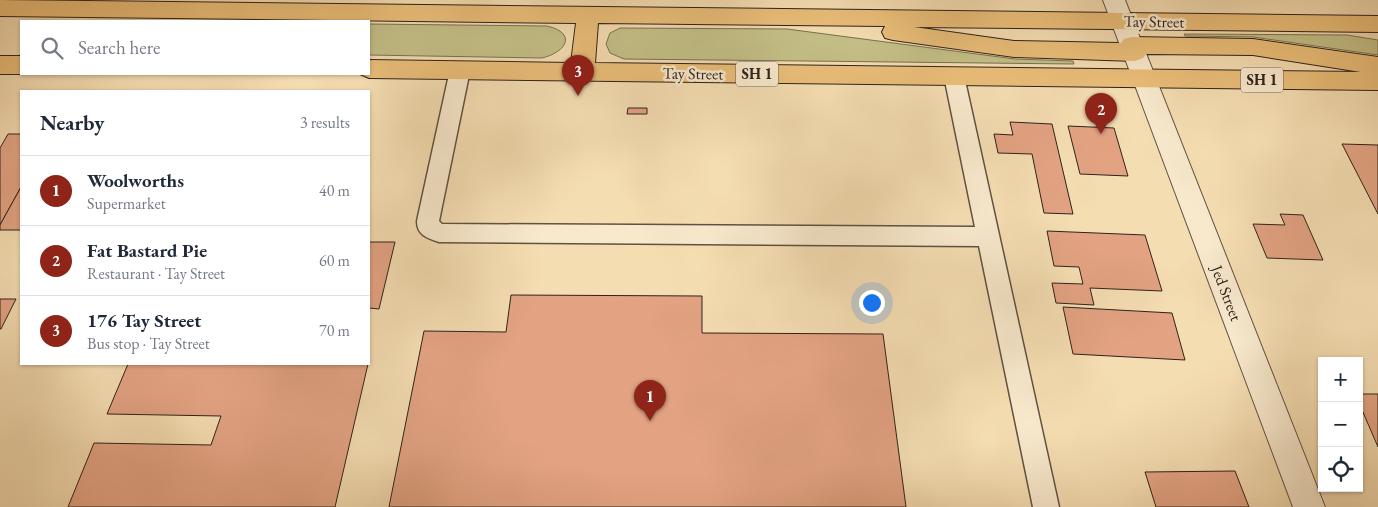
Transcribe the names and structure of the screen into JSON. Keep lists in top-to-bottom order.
{
  "streets": {
    "highway": ["Tay Street", "SH 1"],
    "street": ["Jed Street"]
  },
  "crossings": [
    ["Tay Street", "Jed Street"]
  ],
  "page": {
    "search": "Search here",
    "pins": ["3", "2", "1"],
    "heading": ["Nearby", "3 results"],
    "list": [
      {
        "mark": "1",
        "name": "Woolworths",
        "note": "Supermarket",
        "value": "40 m"
      },
      {
        "mark": "2",
        "name": "Fat Bastard Pie",
        "note": "Restaurant · Tay Street",
        "value": "60 m"
      },
      {
        "mark": "3",
        "name": "176 Tay Street",
        "note": "Bus stop · Tay Street",
        "value": "70 m"
      }
    ],
    "map_buttons": ["+", "−"]
  }
}
